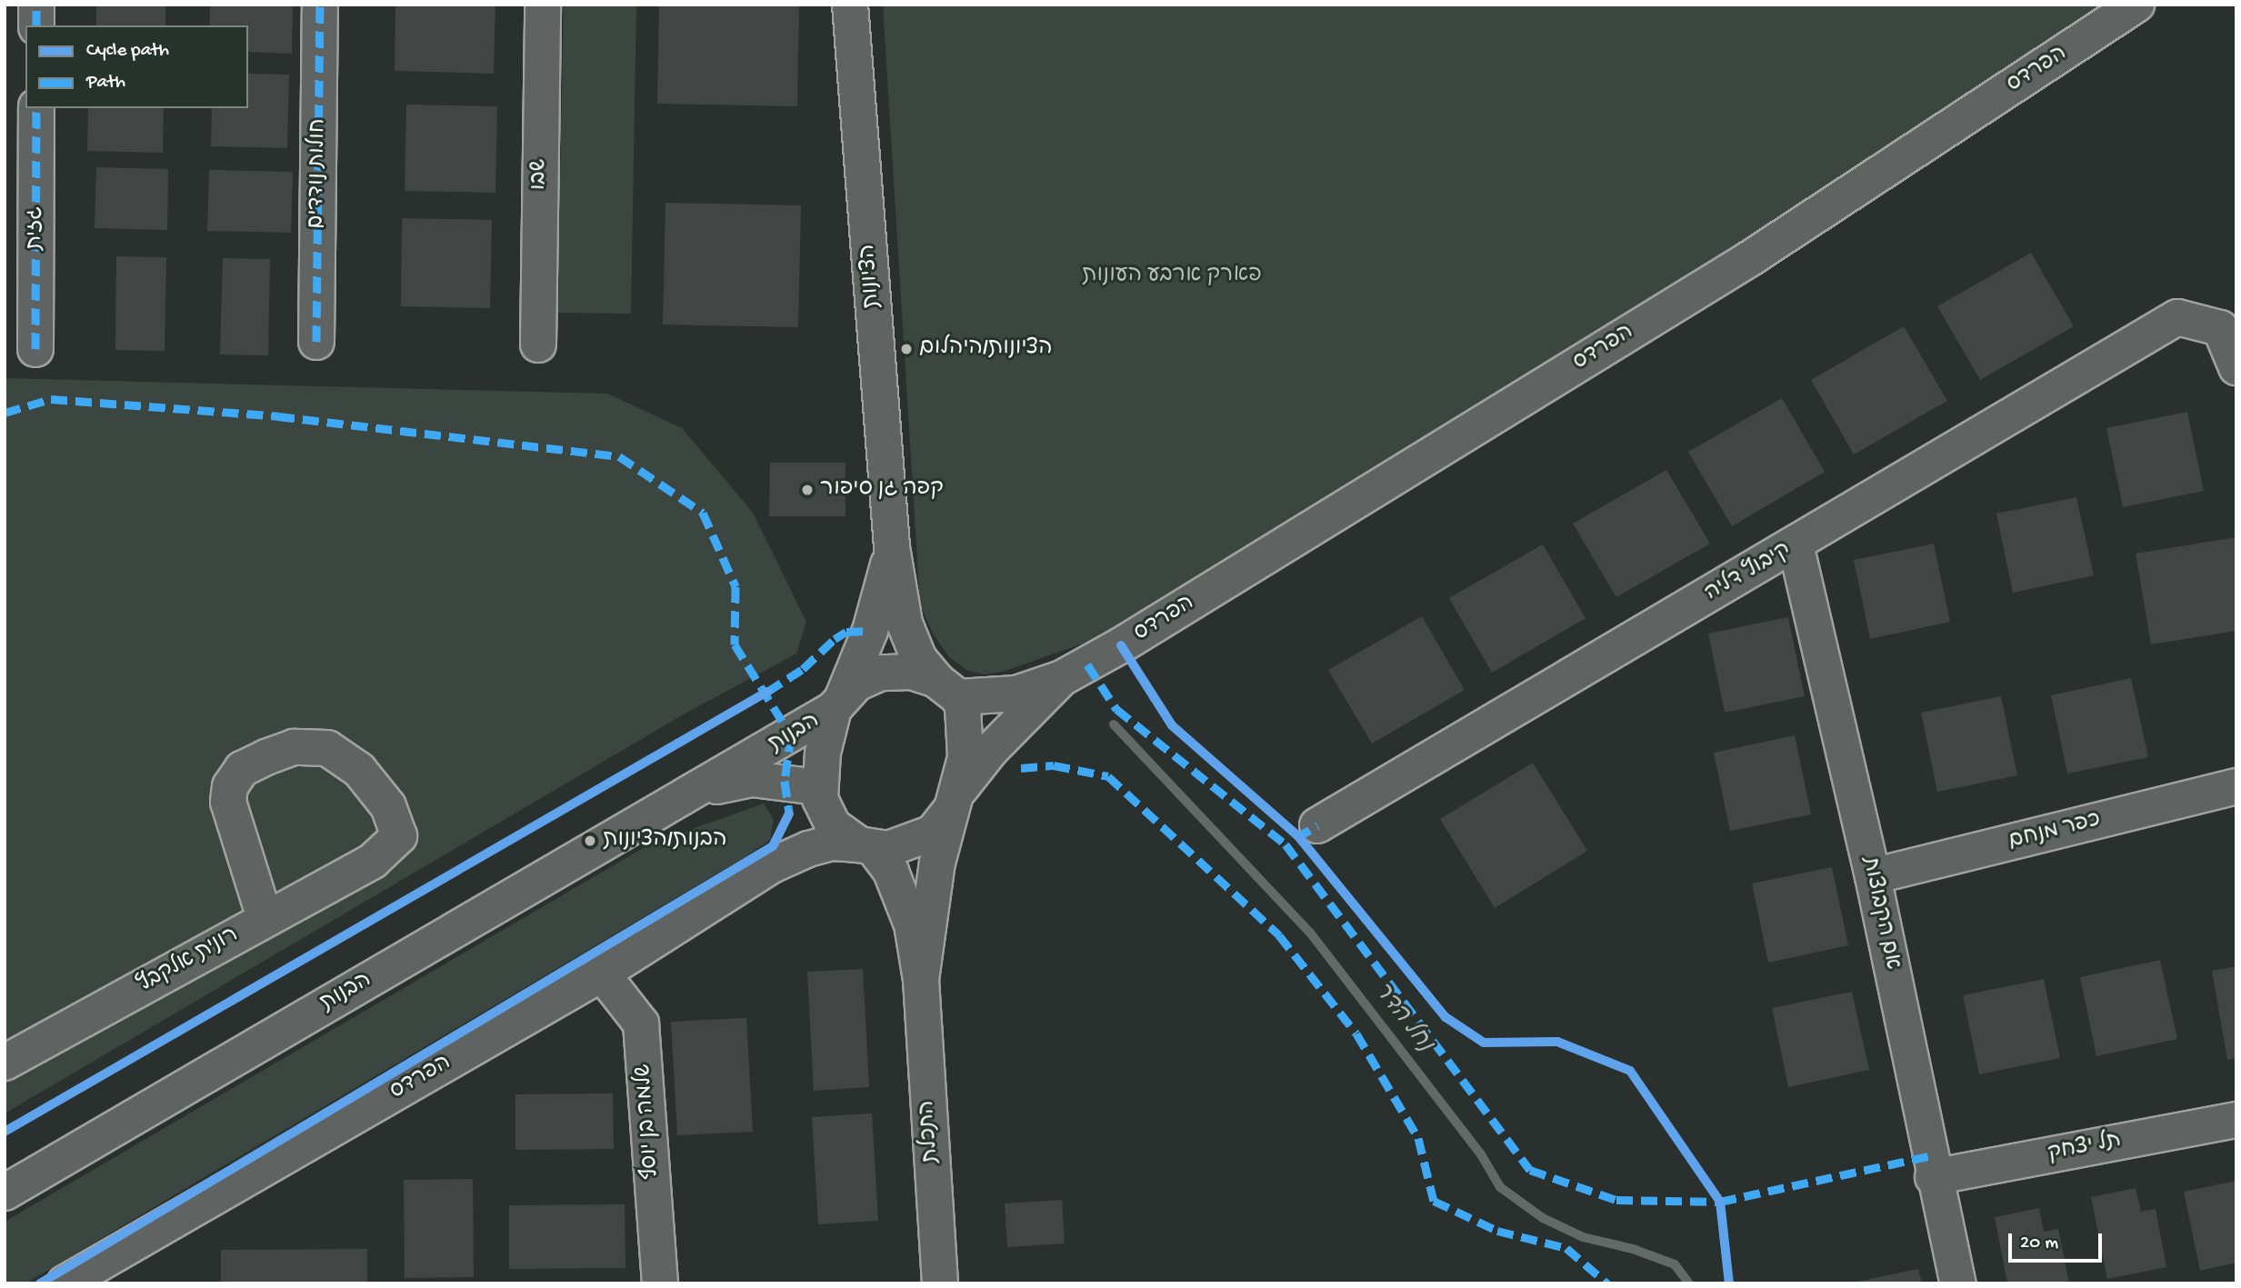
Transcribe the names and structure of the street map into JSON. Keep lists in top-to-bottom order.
{
  "streets": {
    "street": [
      "הפרדס",
      "חולות נודדים",
      "שבו",
      "גזית",
      "הציונות",
      "קיבוץ דליה",
      "הבנות",
      "כפר מנחם",
      "אם הקבוצות",
      "רונית אלקבץ",
      "שלמה בן יוסף",
      "התכלת",
      "תל יצחק"
    ]
  },
  "crossings": [
    ["הפרדס", "הציונות"],
    ["הפרדס", "הבנות"],
    ["הפרדס", "שלמה בן יוסף"],
    ["הפרדס", "התכלת"],
    ["הציונות", "הבנות"],
    ["הציונות", "התכלת"],
    ["קיבוץ דליה", "אם הקבוצות"],
    ["הבנות", "התכלת"],
    ["כפר מנחם", "אם הקבוצות"],
    ["אם הקבוצות", "תל יצחק"]
  ],
  "water": ["נחל הדר"],
  "parks": ["פארק ארבע העונות"],
  "places": ["הציונות/היהלום", "קפה גן סיפור", "הבנות/הציונות"],
  "legend": ["Cycle path", "Path"],
  "scale_bar": "20 m"
}
